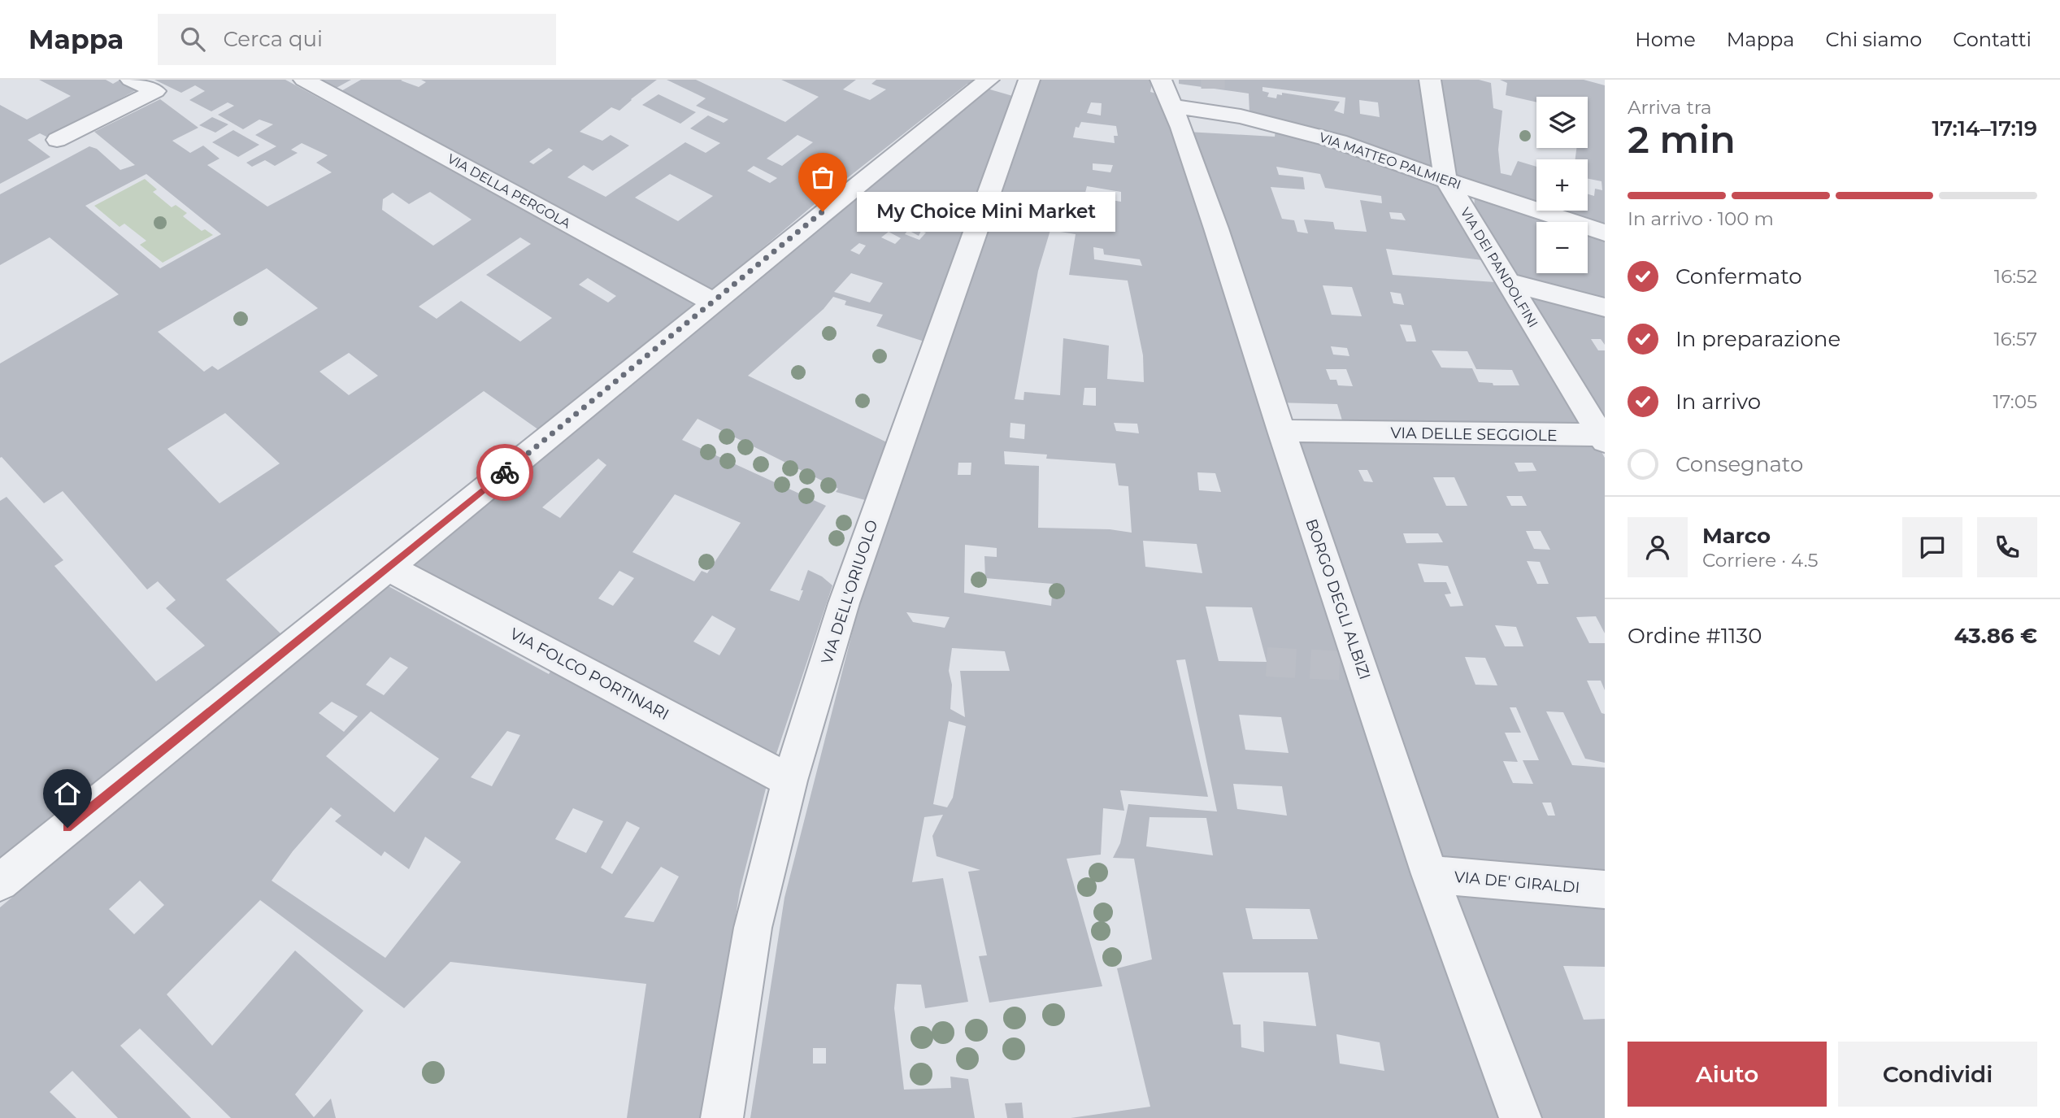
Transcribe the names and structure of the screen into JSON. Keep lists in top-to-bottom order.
{
  "streets": {
    "street": [
      "VIA MATTEO PALMIERI",
      "VIA DELLA PERGOLA",
      "VIA DEI PANDOLFINI",
      "VIA DELLE SEGGIOLE",
      "VIA DELL'ORIUOLO",
      "BORGO DEGLI ALBIZI",
      "VIA FOLCO PORTINARI",
      "VIA DE' GIRALDI"
    ]
  },
  "crossings": [
    ["VIA MATTEO PALMIERI", "VIA DEI PANDOLFINI"],
    ["VIA MATTEO PALMIERI", "BORGO DEGLI ALBIZI"],
    ["VIA DEI PANDOLFINI", "VIA DELLE SEGGIOLE"],
    ["VIA DELLE SEGGIOLE", "BORGO DEGLI ALBIZI"],
    ["VIA DELL'ORIUOLO", "VIA FOLCO PORTINARI"],
    ["BORGO DEGLI ALBIZI", "VIA DE' GIRALDI"]
  ],
  "places": ["My Choice Mini Market"],
  "page": {
    "header": "Mappa",
    "search": "Cerca qui",
    "nav": [
      "Home",
      "Mappa",
      "Chi siamo",
      "Contatti"
    ],
    "heading": ["2 min", "Arriva tra", "17:14–17:19"],
    "panel": [
      "Marco",
      "Corriere · 4.5",
      "Ordine #1130",
      "43.86 €"
    ],
    "map_buttons": ["+", "−"],
    "bar": "In arrivo · 100 m",
    "bubble": "My Choice Mini Market",
    "list": [
      ["Confermato", "16:52"],
      ["In preparazione", "16:57"],
      ["In arrivo", "17:05"],
      "Consegnato"
    ],
    "buttons": ["Aiuto", "Condividi"]
  }
}
